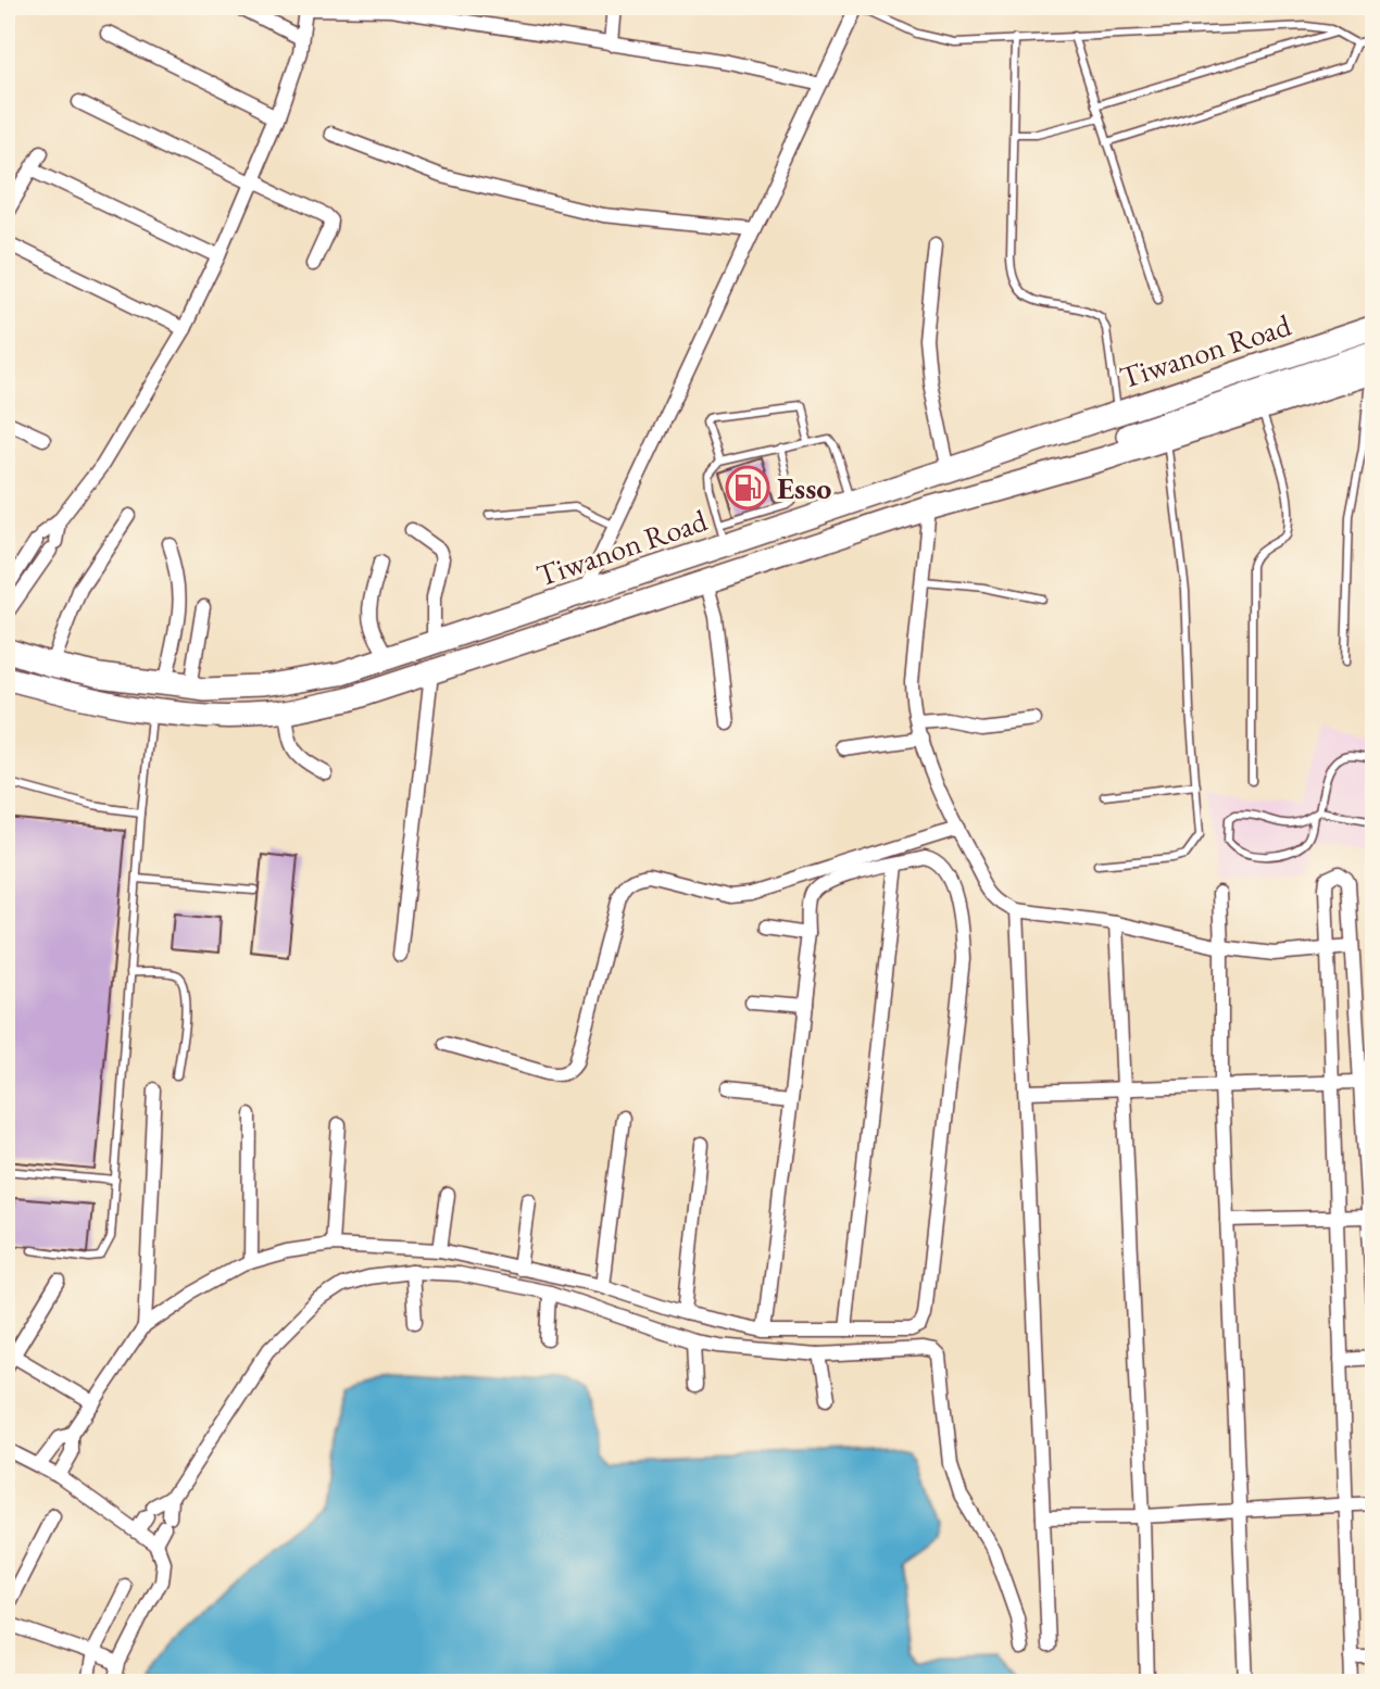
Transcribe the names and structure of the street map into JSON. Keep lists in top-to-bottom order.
{
  "streets": {
    "main road": ["Tiwanon Road"]
  },
  "places": {
    "fuel station": ["Esso"]
  }
}
